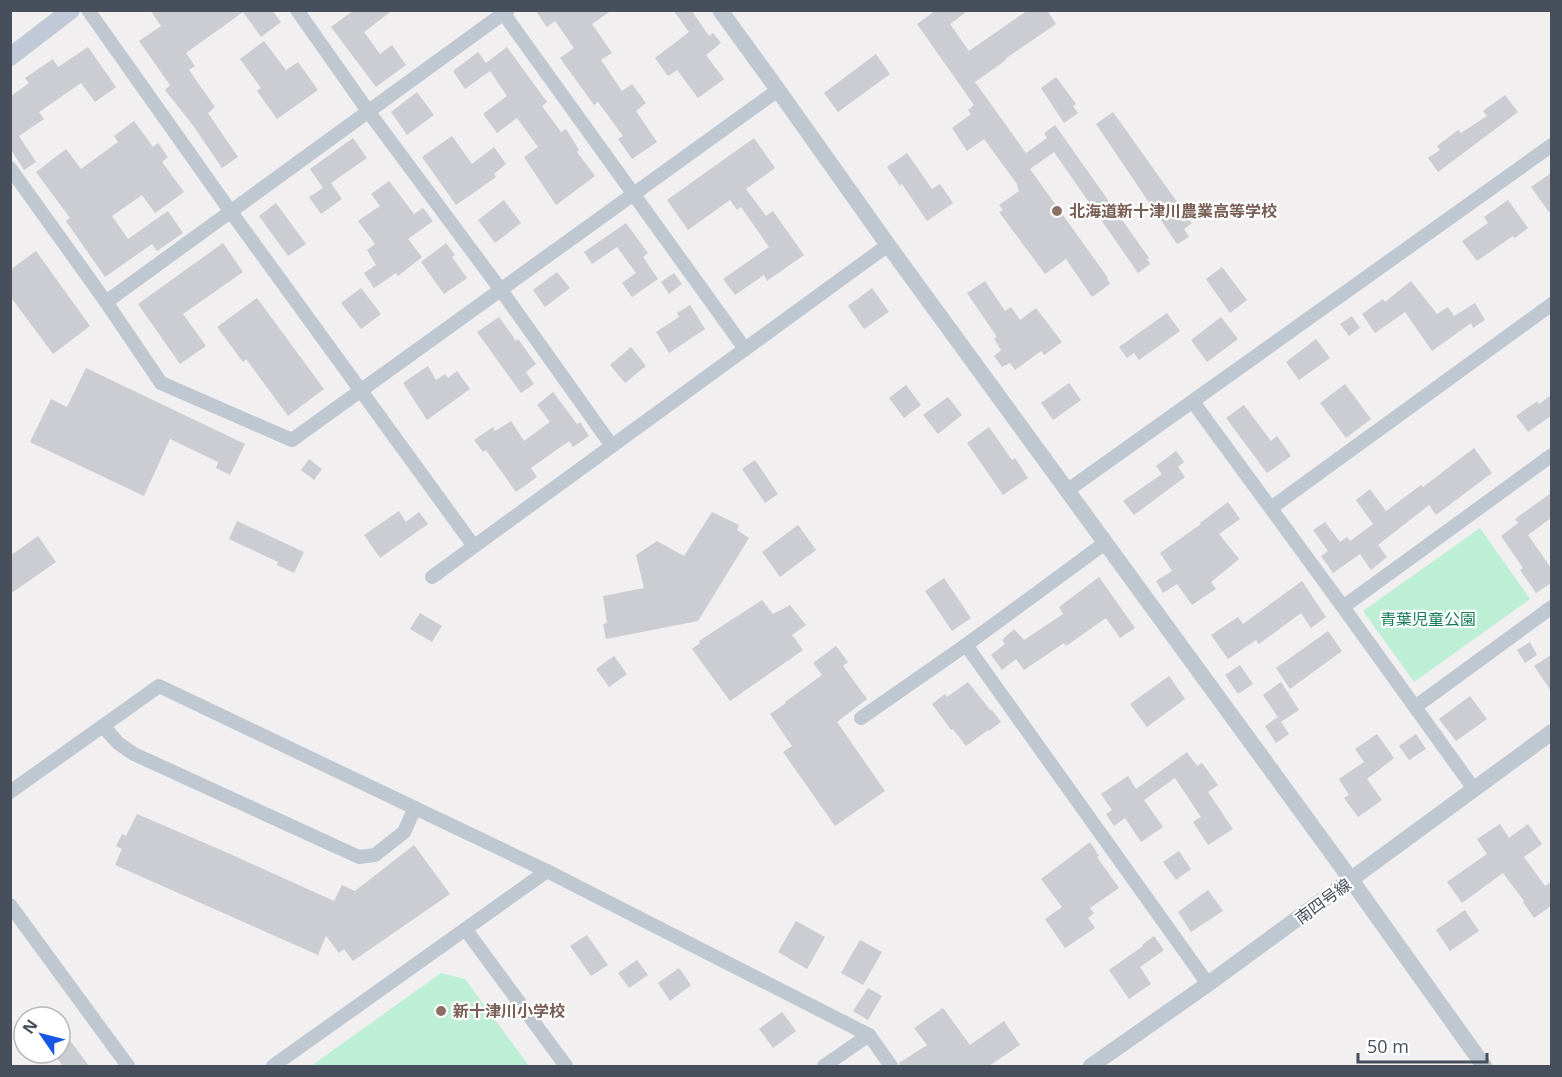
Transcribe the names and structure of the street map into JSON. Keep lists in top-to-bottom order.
{
  "streets": {
    "street": ["南四号線"]
  },
  "parks": ["青葉児童公園"],
  "places": ["北海道新十津川農業高等学校", "新十津川小学校"],
  "scale_bar": "50 m",
  "north": "top left"
}
